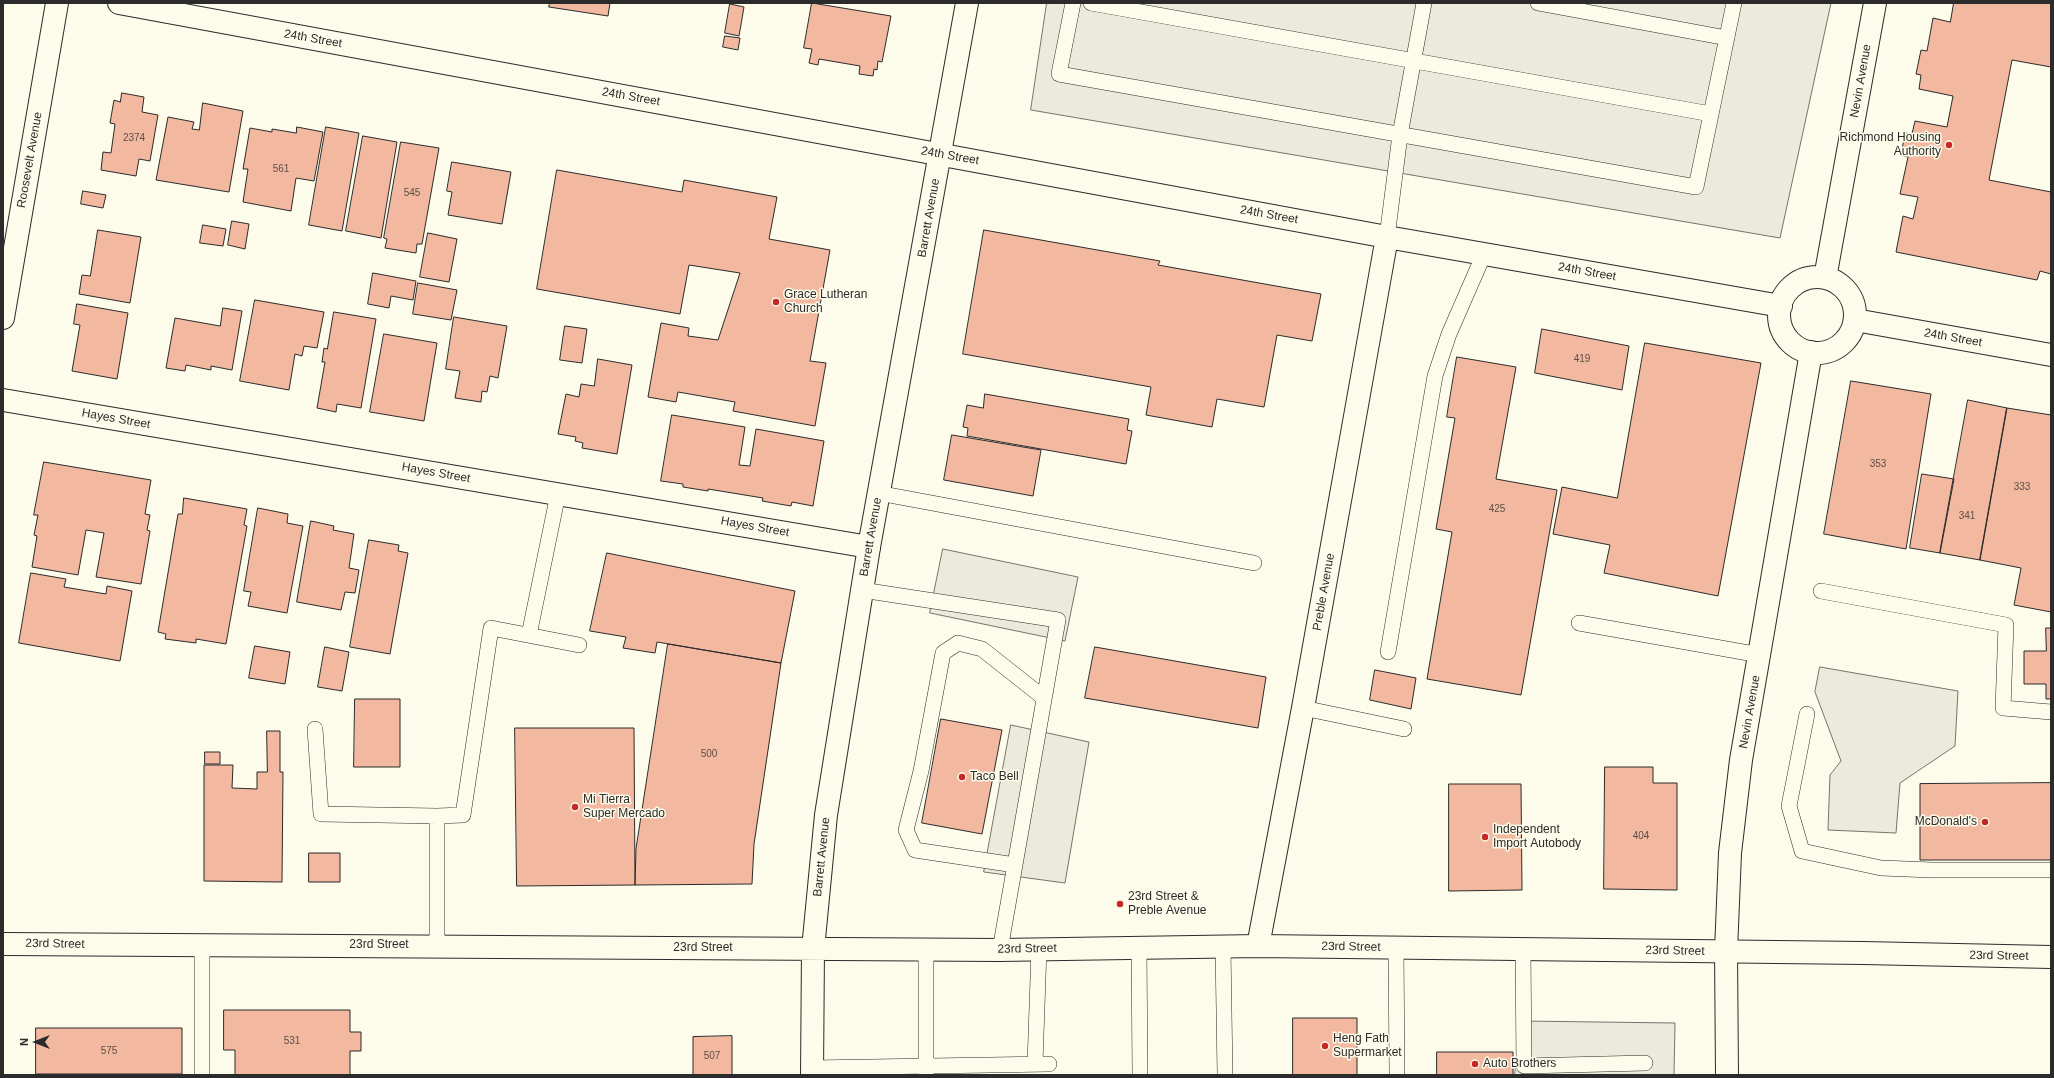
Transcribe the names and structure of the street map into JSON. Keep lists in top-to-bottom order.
{
  "streets": {
    "street": [
      "24th Street",
      "Nevin Avenue",
      "Roosevelt Avenue",
      "Barrett Avenue",
      "Hayes Street",
      "Preble Avenue",
      "23rd Street"
    ]
  },
  "crossings": [
    ["24th Street", "Nevin Avenue"],
    ["24th Street", "Barrett Avenue"],
    ["24th Street", "Preble Avenue"],
    ["Nevin Avenue", "23rd Street"],
    ["Barrett Avenue", "Hayes Street"],
    ["Barrett Avenue", "23rd Street"],
    ["Preble Avenue", "23rd Street"]
  ],
  "places": [
    "Richmond Housing Authority",
    "Grace Lutheran Church",
    "Taco Bell",
    "Mi Tierra Super Mercado",
    "McDonald's",
    "Independent Import Autobody",
    "23rd Street & Preble Avenue",
    "Heng Fath Supermarket",
    "Auto Brothers"
  ],
  "house_numbers": [
    "2374",
    "561",
    "545",
    "419",
    "353",
    "333",
    "425",
    "341",
    "500",
    "404",
    "531",
    "575",
    "507"
  ],
  "north": "left"
}
